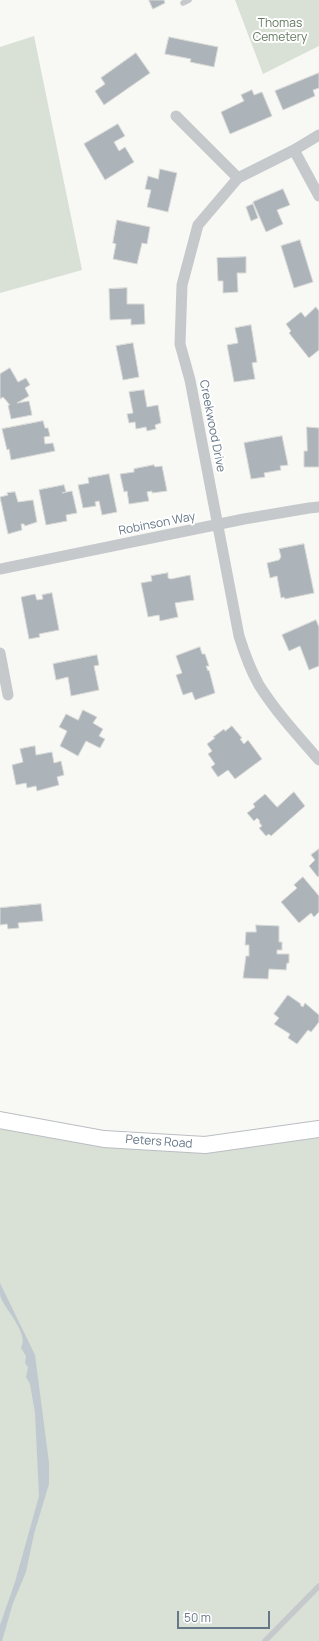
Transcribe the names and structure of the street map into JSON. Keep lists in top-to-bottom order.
{
  "streets": {
    "street": ["Creekwood Drive", "Robinson Way", "Peters Road"]
  },
  "crossings": [
    ["Creekwood Drive", "Robinson Way"]
  ],
  "parks": ["Thomas Cemetery"],
  "scale_bar": "50 m"
}
